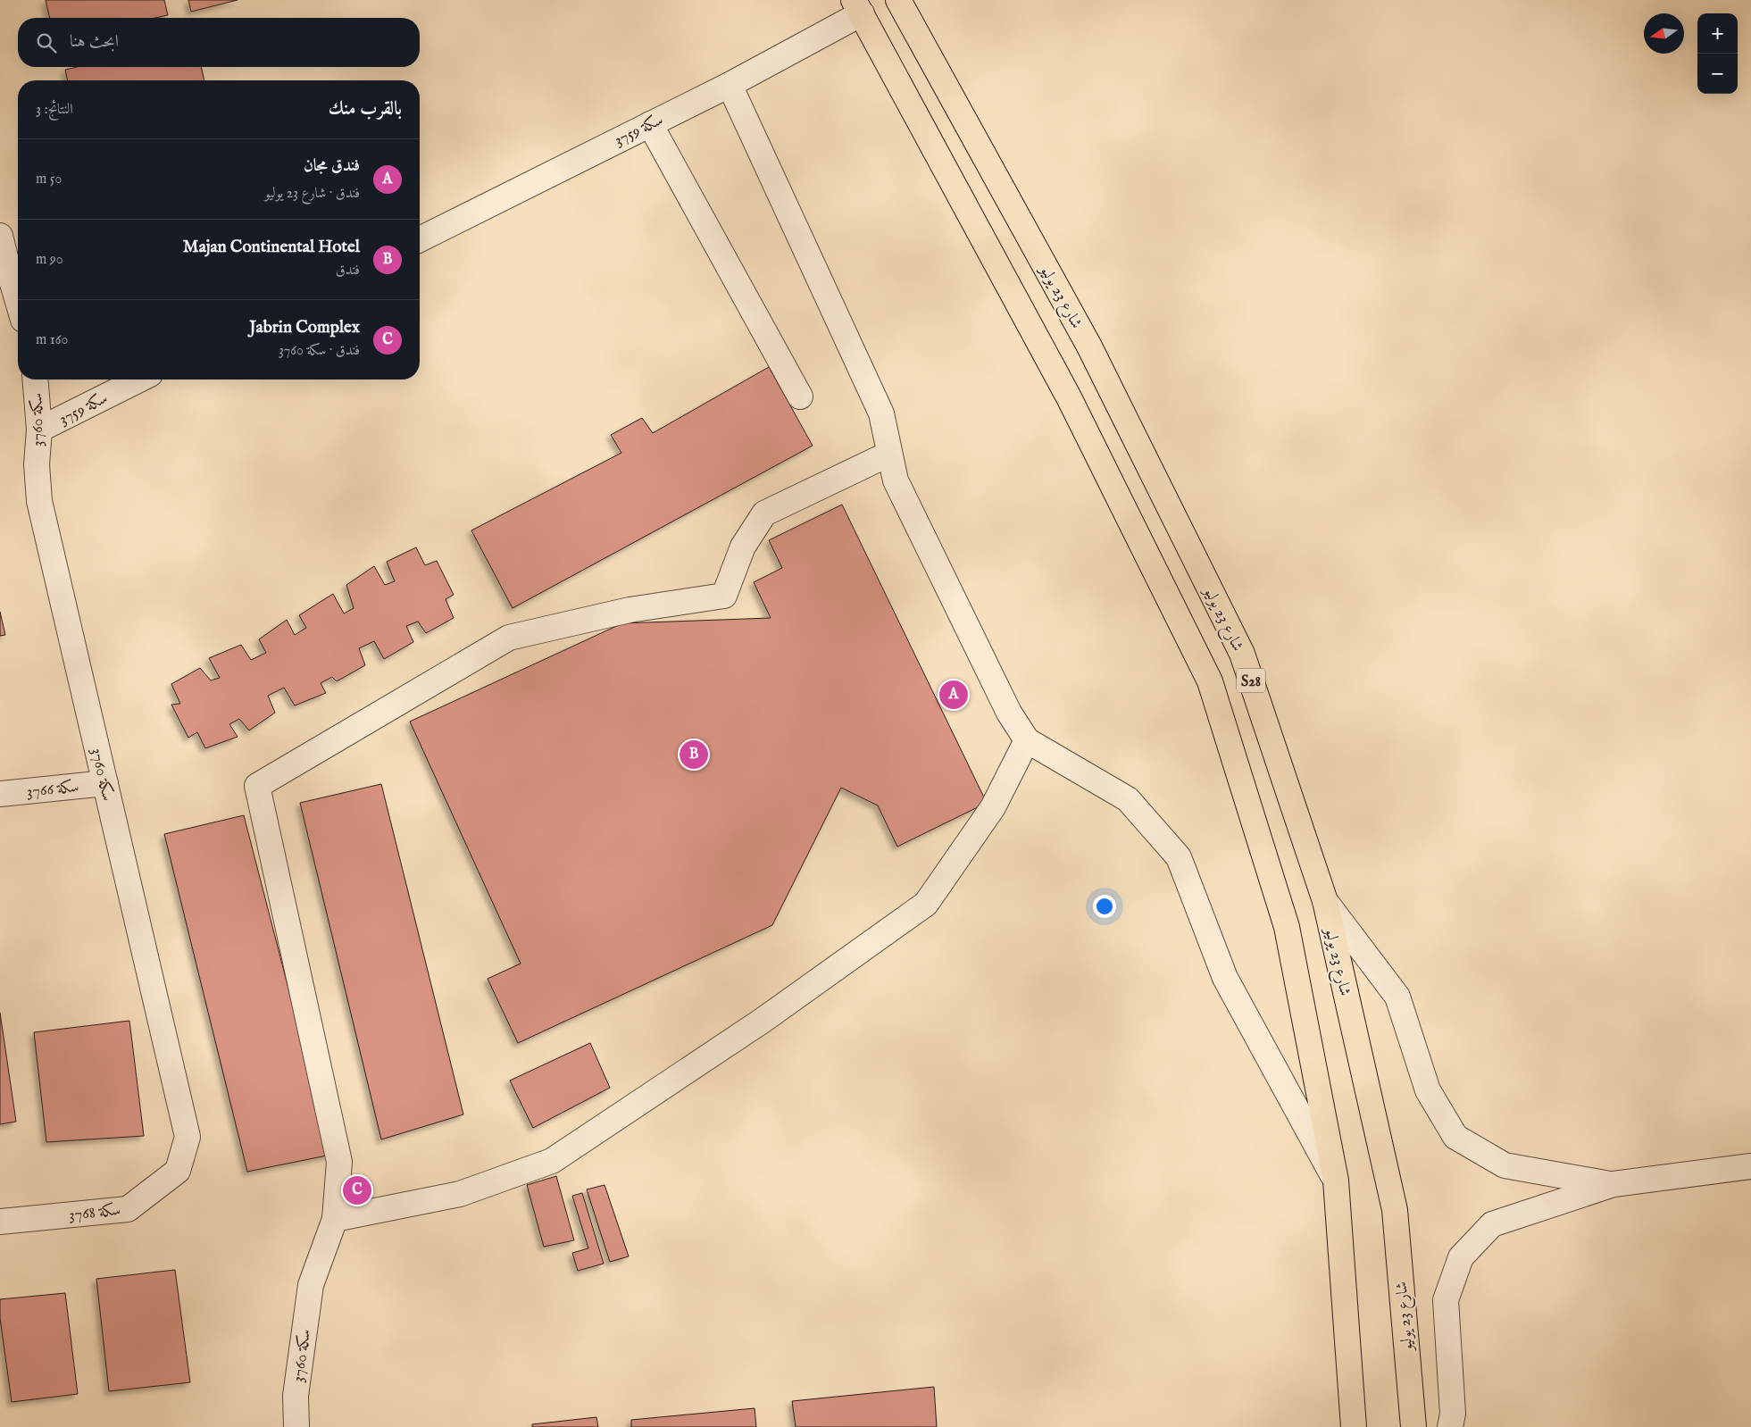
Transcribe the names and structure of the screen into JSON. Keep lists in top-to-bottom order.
{
  "streets": {
    "main road": ["شارع 23 يوليو", "S28"],
    "street": [
      "سكة 3759",
      "سكة 3760",
      "سكة 3766",
      "سكة 3768"
    ]
  },
  "crossings": [
    ["سكة 3759", "سكة 3760"],
    ["سكة 3759", "S28"],
    ["سكة 3760", "سكة 3766"],
    ["سكة 3760", "سكة 3768"]
  ],
  "north": "left",
  "page": {
    "map_buttons": ["+", "−"],
    "search": "ابحث هنا",
    "heading": ["بالقرب منك", "النتائج: 3"],
    "list": [
      {
        "mark": "A",
        "name": "فندق مجان",
        "note": "فندق · شارع 23 يوليو",
        "value": "50 m"
      },
      {
        "mark": "B",
        "name": "Majan Continental Hotel",
        "note": "فندق",
        "value": "90 m"
      },
      {
        "mark": "C",
        "name": "Jabrin Complex",
        "note": "فندق · سكة 3760",
        "value": "160 m"
      }
    ],
    "pins": ["A", "B", "C"]
  }
}
